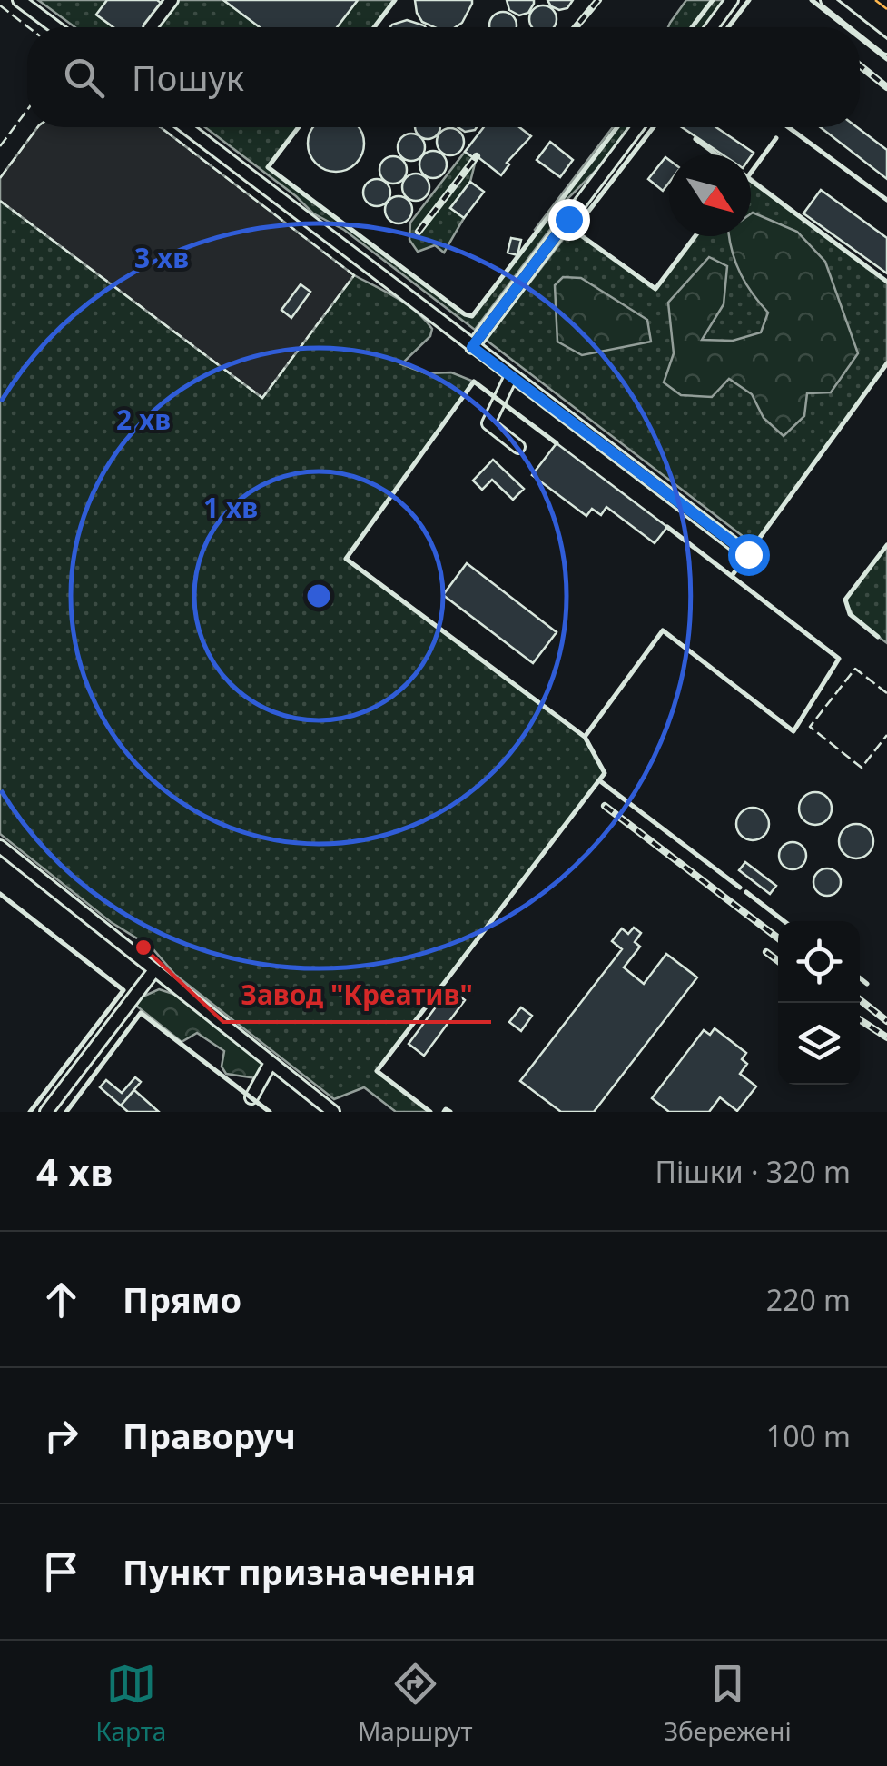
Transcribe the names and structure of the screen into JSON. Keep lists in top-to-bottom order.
{
  "places": ["Завод \"Креатив\""],
  "north": "bottom right",
  "page": {
    "search": "Пошук",
    "heading": ["4 хв", "Пішки · 320 m"],
    "list": [
      ["Прямо", "220 m"],
      ["Праворуч", "100 m"],
      "Пункт призначення"
    ],
    "nav": ["Карта", "Маршрут", "Збережені"]
  },
  "rings": ["3 хв", "2 хв", "1 хв"]
}
